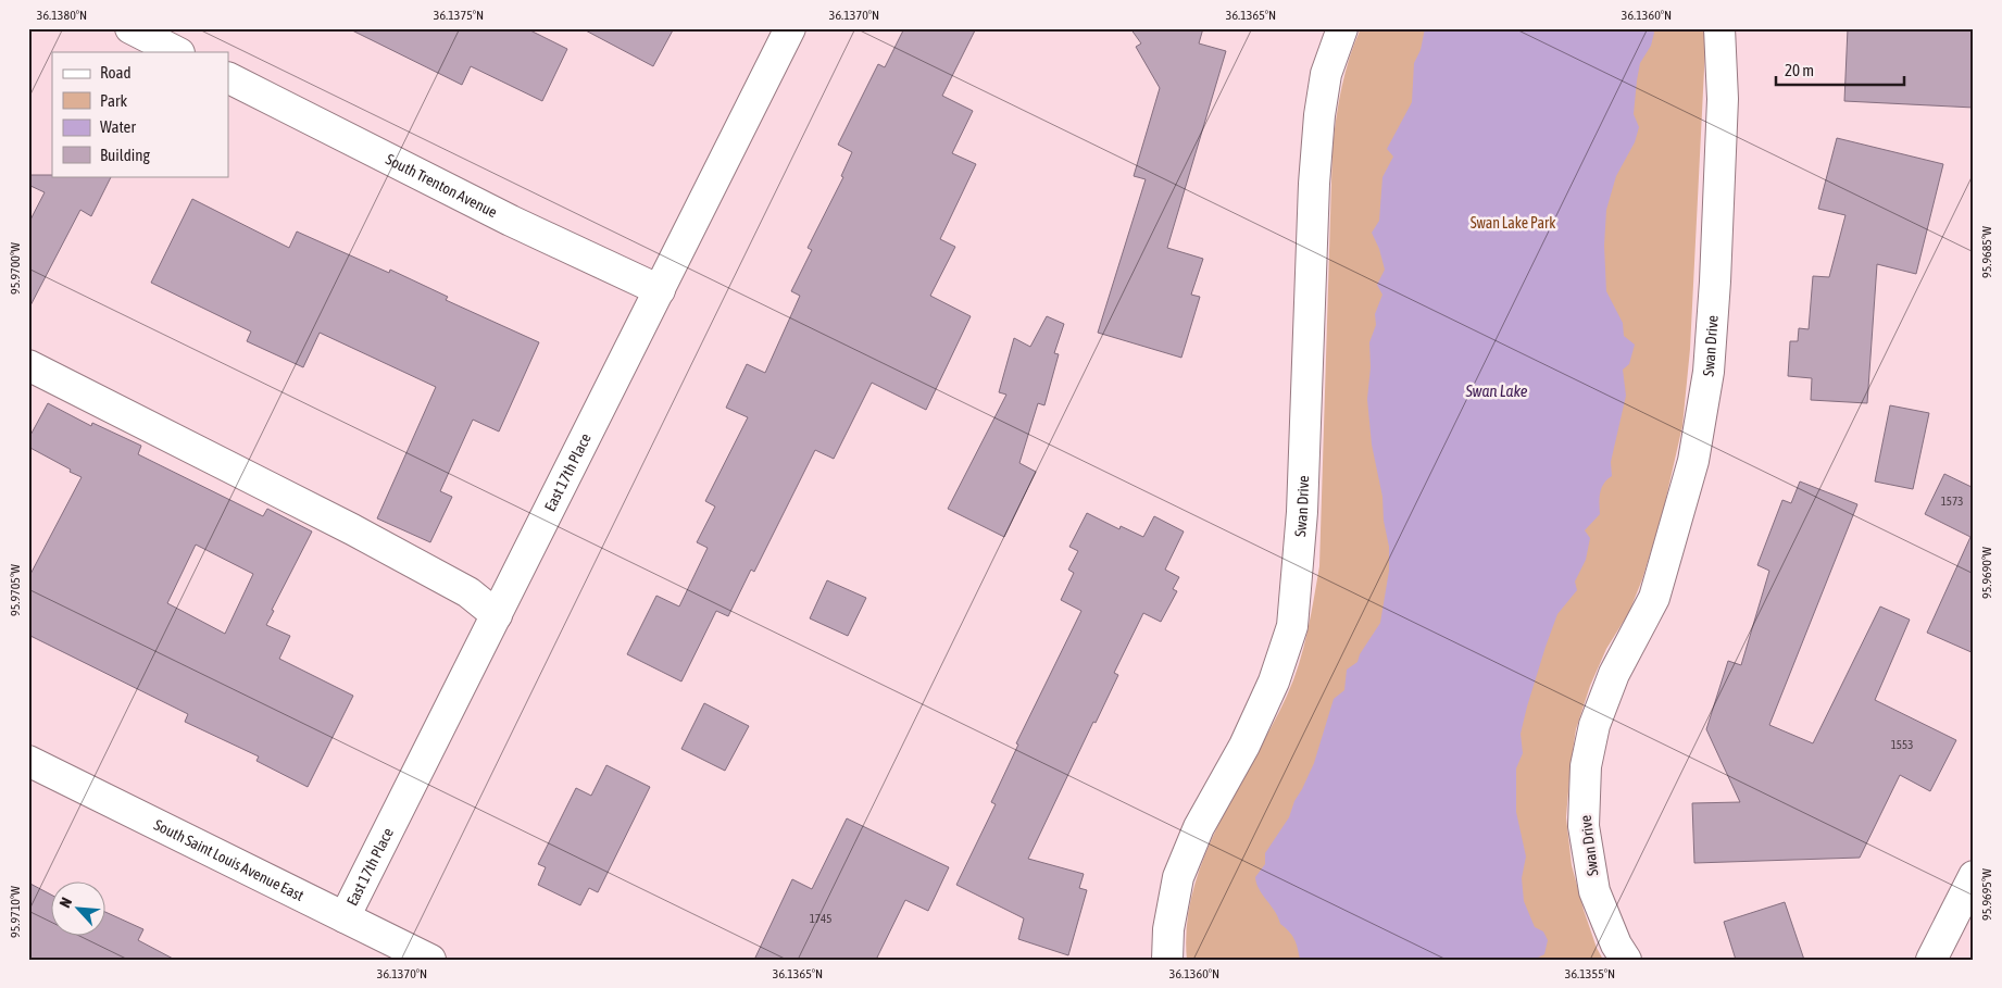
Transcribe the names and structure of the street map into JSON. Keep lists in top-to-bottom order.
{
  "streets": {
    "street": [
      "South Trenton Avenue",
      "Swan Drive",
      "East 17th Place",
      "South Saint Louis Avenue East"
    ]
  },
  "crossings": [
    ["South Trenton Avenue", "East 17th Place"],
    ["East 17th Place", "South Saint Louis Avenue East"]
  ],
  "water": ["Swan Lake"],
  "parks": ["Swan Lake Park"],
  "house_numbers": ["1573", "1553", "1745"],
  "legend": [
    "Road",
    "Park",
    "Water",
    "Building"
  ],
  "scale_bar": "20 m",
  "north": "top left",
  "coordinates": [
    "36.1380°N",
    "36.1375°N",
    "36.1370°N",
    "36.1365°N",
    "36.1360°N",
    "95.9685°W",
    "95.9700°W",
    "95.9690°W",
    "95.9705°W",
    "95.9695°W",
    "95.9710°W",
    "36.1355°N"
  ]
}
